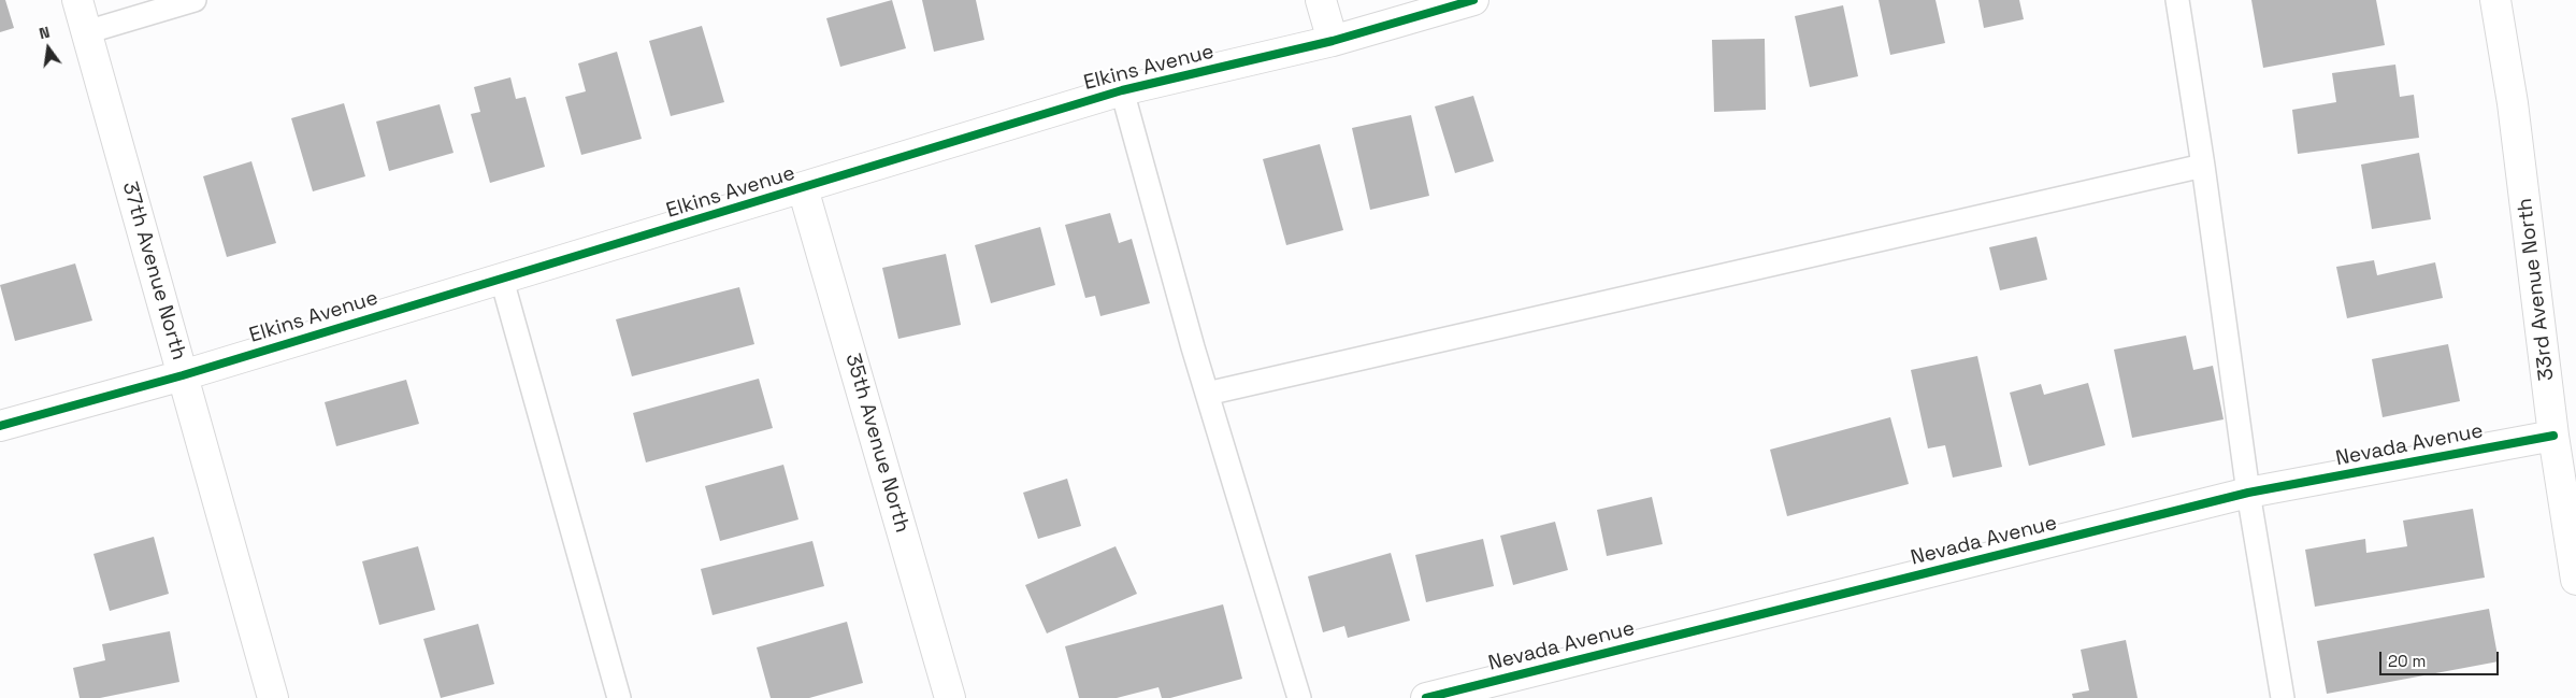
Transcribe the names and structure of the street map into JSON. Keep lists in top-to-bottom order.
{
  "streets": {
    "street": [
      "Elkins Avenue",
      "37th Avenue North",
      "33rd Avenue North",
      "35th Avenue North",
      "Nevada Avenue"
    ]
  },
  "crossings": [
    ["Elkins Avenue", "37th Avenue North"],
    ["Elkins Avenue", "35th Avenue North"],
    ["33rd Avenue North", "Nevada Avenue"]
  ],
  "scale_bar": "20 m",
  "north": "top"
}
